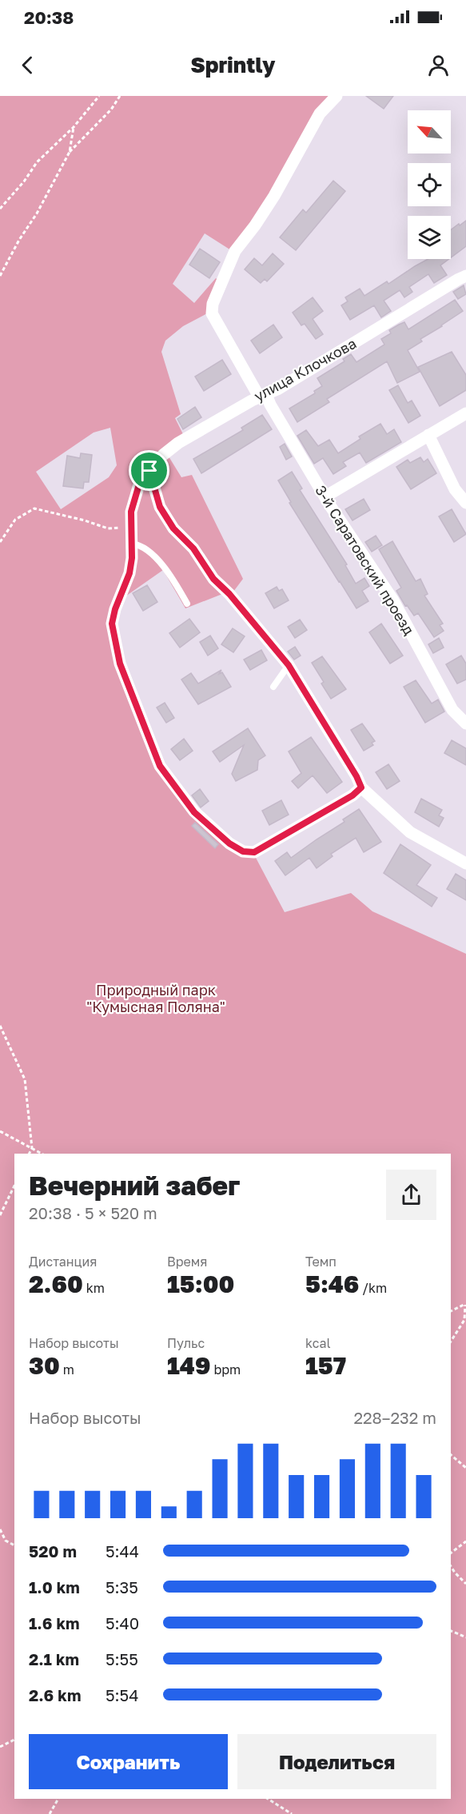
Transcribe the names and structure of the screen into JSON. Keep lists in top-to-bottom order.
{
  "streets": {
    "street": ["улица Клочкова", "3-й Саратовский проезд"]
  },
  "crossings": [
    ["улица Клочкова", "3-й Саратовский проезд"]
  ],
  "parks": ["Природный парк \"Кумысная Поляна\""],
  "north": "top left",
  "page": {
    "status": "20:38",
    "header": "Sprintly",
    "heading": ["Вечерний забег", "20:38 · 5 × 520 m"],
    "stats": [
      ["Дистанция", "2.60 km"],
      ["Время", "15:00"],
      ["Темп", "5:46 /km"],
      ["Набор высоты", "30 m"],
      ["Пульс", "149 bpm"],
      ["kcal", "157"]
    ],
    "chart": ["Набор высоты", "228–232 m"],
    "list": [
      {
        "name": "520 m",
        "note": "5:44"
      },
      {
        "name": "1.0 km",
        "note": "5:35"
      },
      {
        "name": "1.6 km",
        "note": "5:40"
      },
      {
        "name": "2.1 km",
        "note": "5:55"
      },
      {
        "name": "2.6 km",
        "note": "5:54"
      }
    ],
    "buttons": ["Сохранить", "Поделиться"]
  }
}
